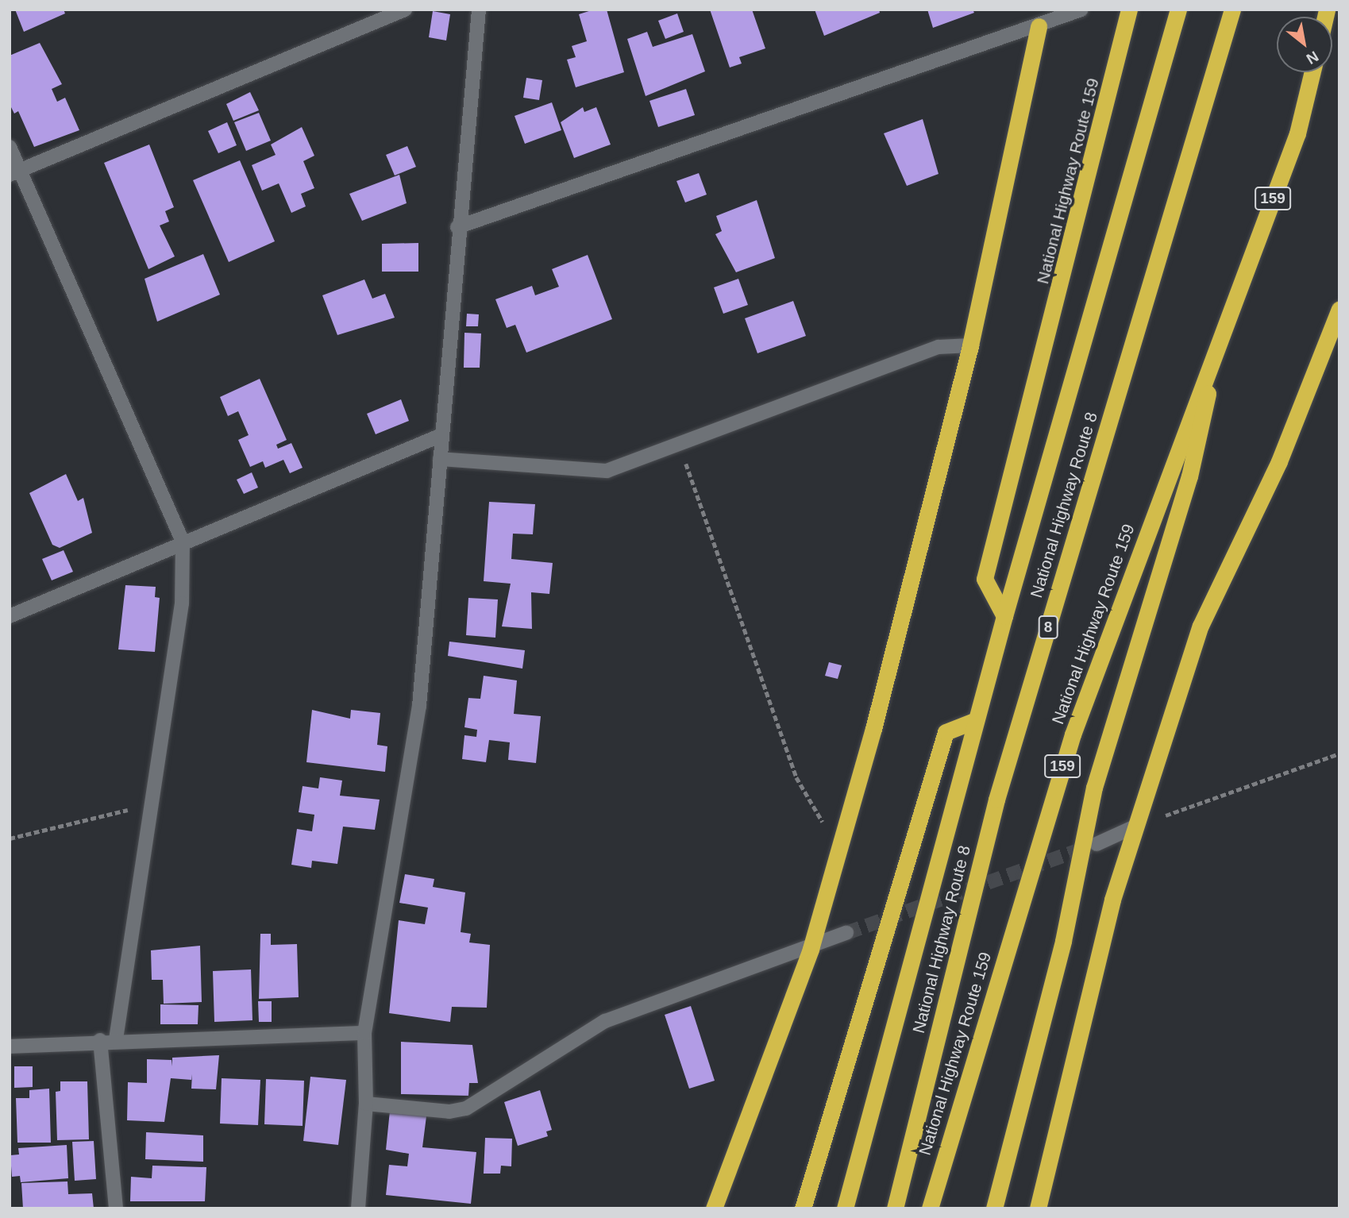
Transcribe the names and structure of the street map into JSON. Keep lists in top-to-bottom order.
{
  "streets": {
    "highway": [
      "National Highway Route 159",
      "159",
      "National Highway Route 8",
      "8"
    ]
  },
  "crossings": [
    ["National Highway Route 159", "National Highway Route 8"]
  ],
  "north": "bottom right"
}
